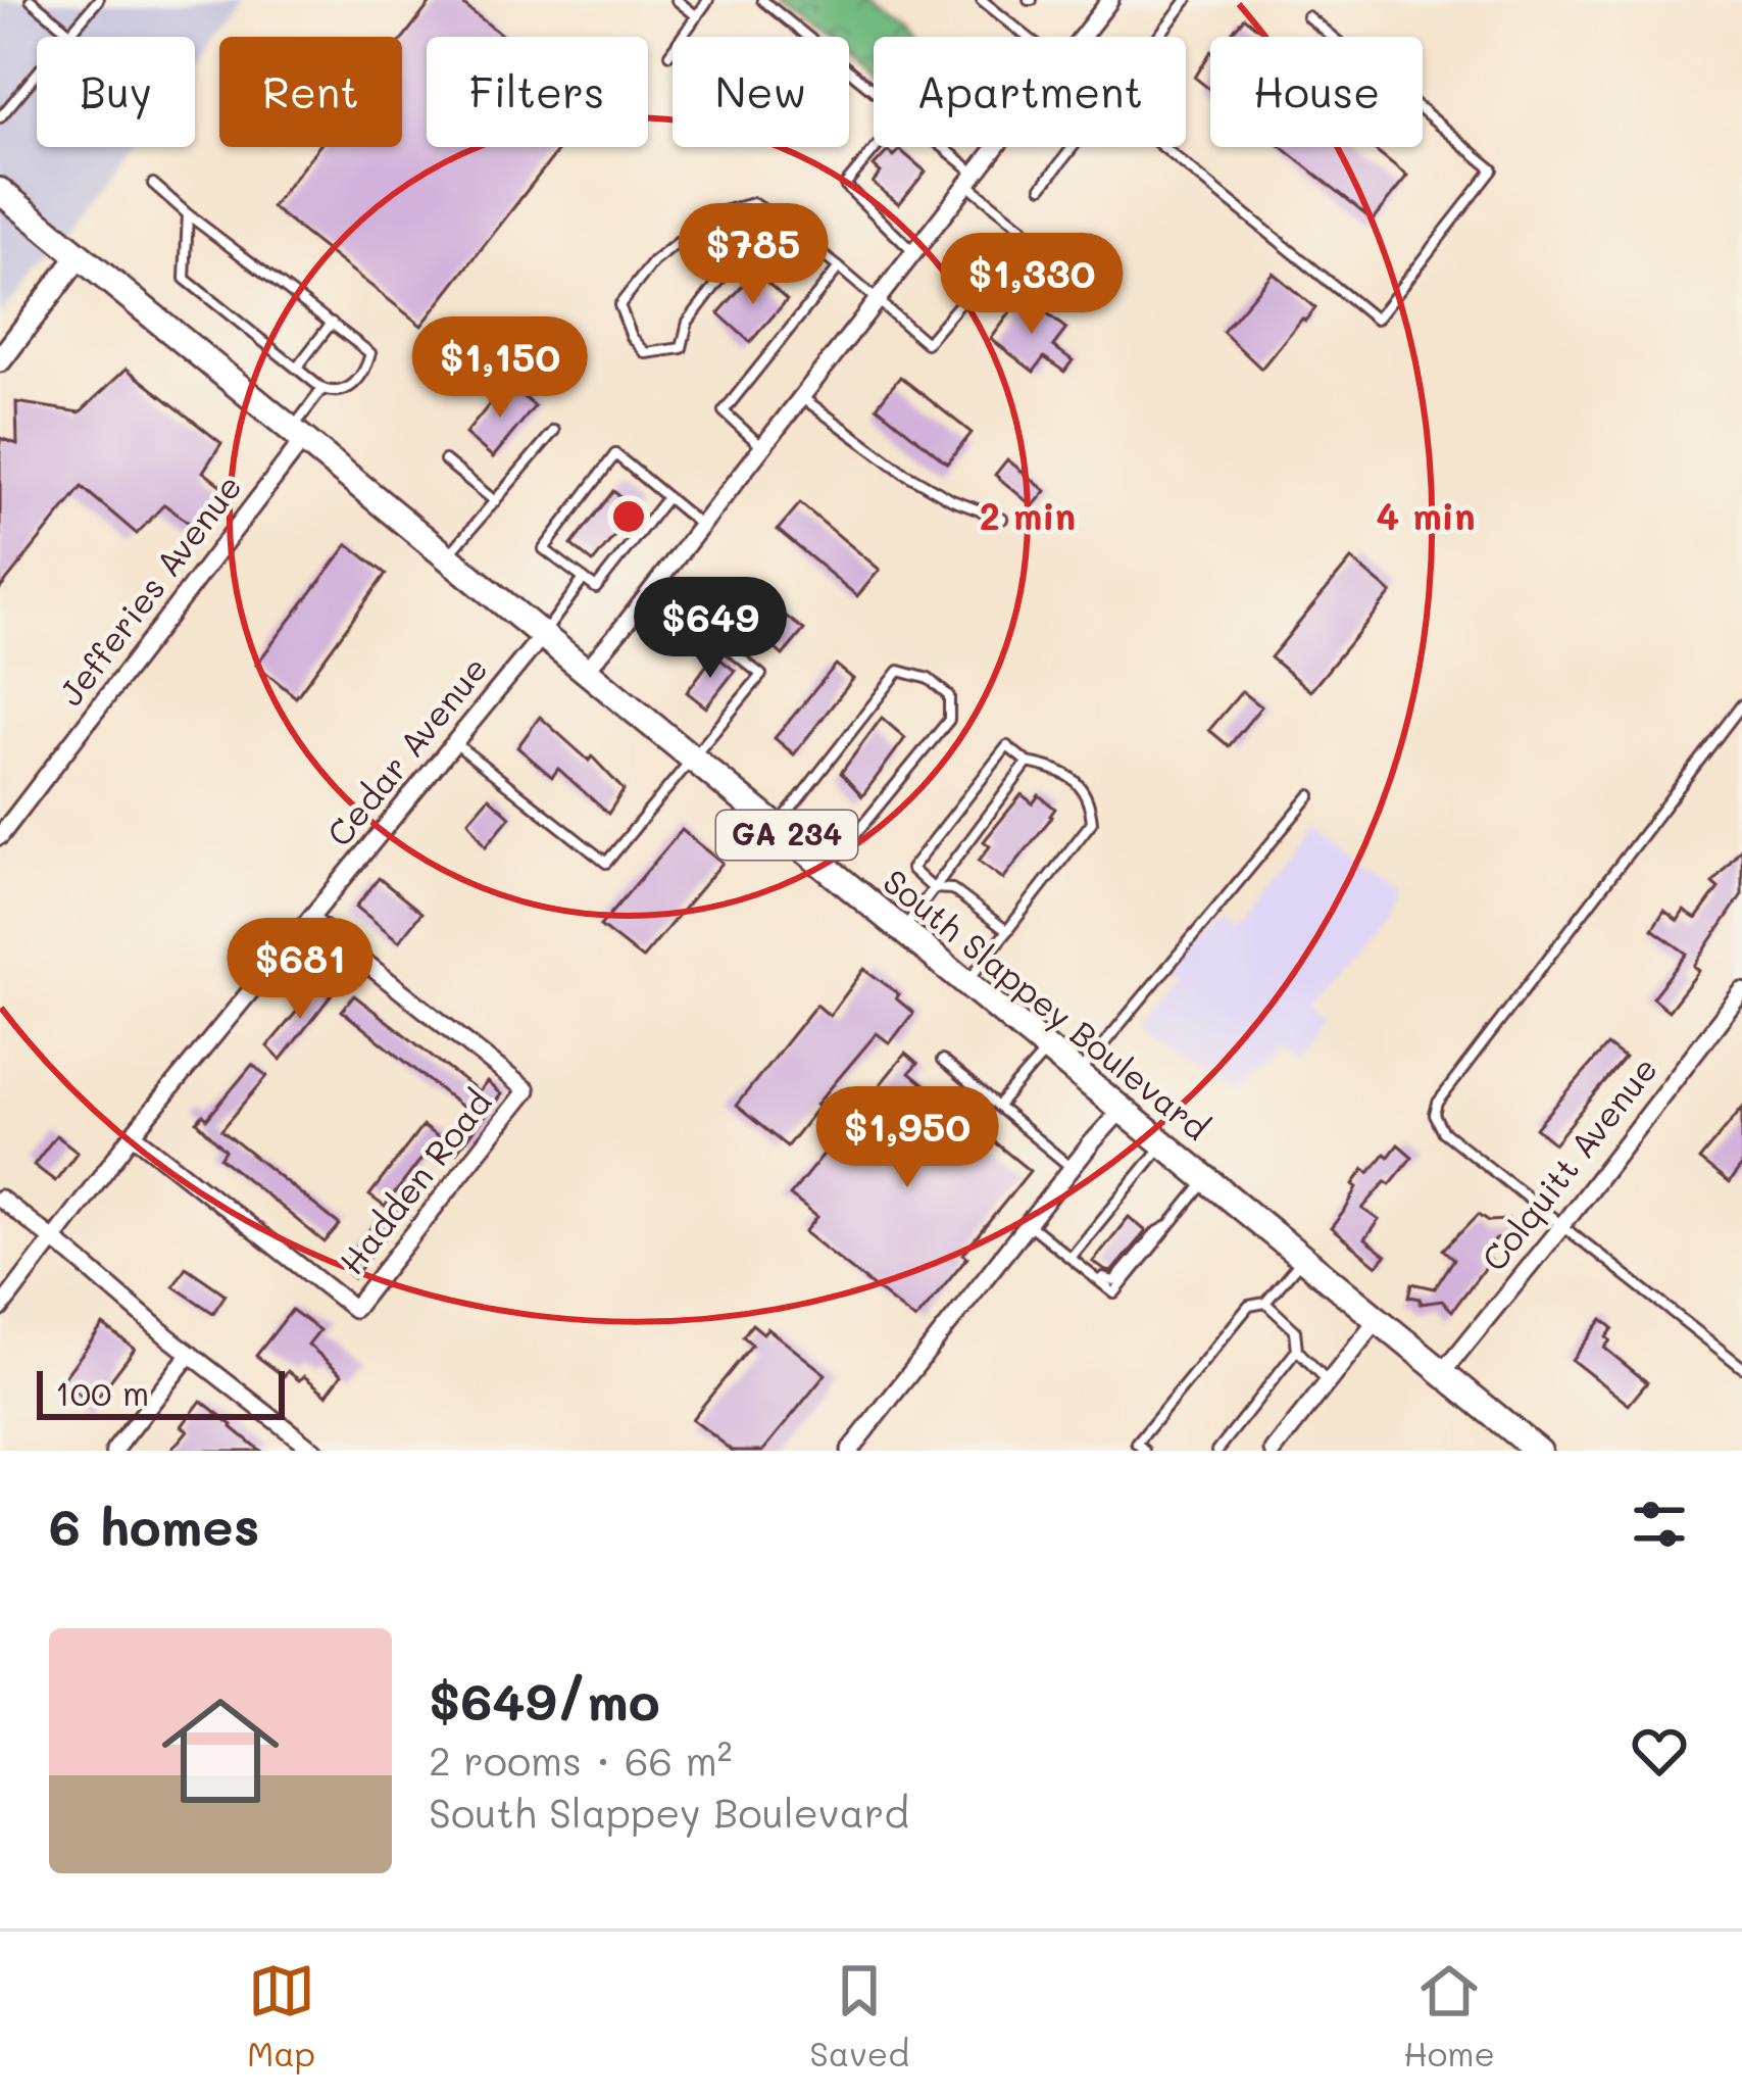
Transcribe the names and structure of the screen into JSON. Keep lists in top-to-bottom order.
{
  "streets": {
    "main road": ["GA 234", "South Slappey Boulevard"],
    "street": [
      "Jefferies Avenue",
      "Cedar Avenue",
      "Colquitt Avenue",
      "Hadden Road"
    ]
  },
  "crossings": [
    ["Jefferies Avenue", "South Slappey Boulevard"],
    ["Cedar Avenue", "South Slappey Boulevard"],
    ["Cedar Avenue", "Hadden Road"],
    ["South Slappey Boulevard", "Colquitt Avenue"]
  ],
  "scale_bar": "100 m",
  "page": {
    "chip": [
      "Buy",
      "Rent",
      "Filters",
      "New",
      "Apartment",
      "House"
    ],
    "price": [
      "$785",
      "$1,330",
      "$1,150",
      "$649",
      "$681",
      "$1,950"
    ],
    "scale": "100 m",
    "heading": "6 homes",
    "list": [
      {
        "name": "$649/mo",
        "note": "2 rooms · 66 m² · South Slappey Boulevard"
      }
    ],
    "tabs": ["Map", "Saved", "Home"]
  },
  "rings": ["2 min", "4 min"]
}
